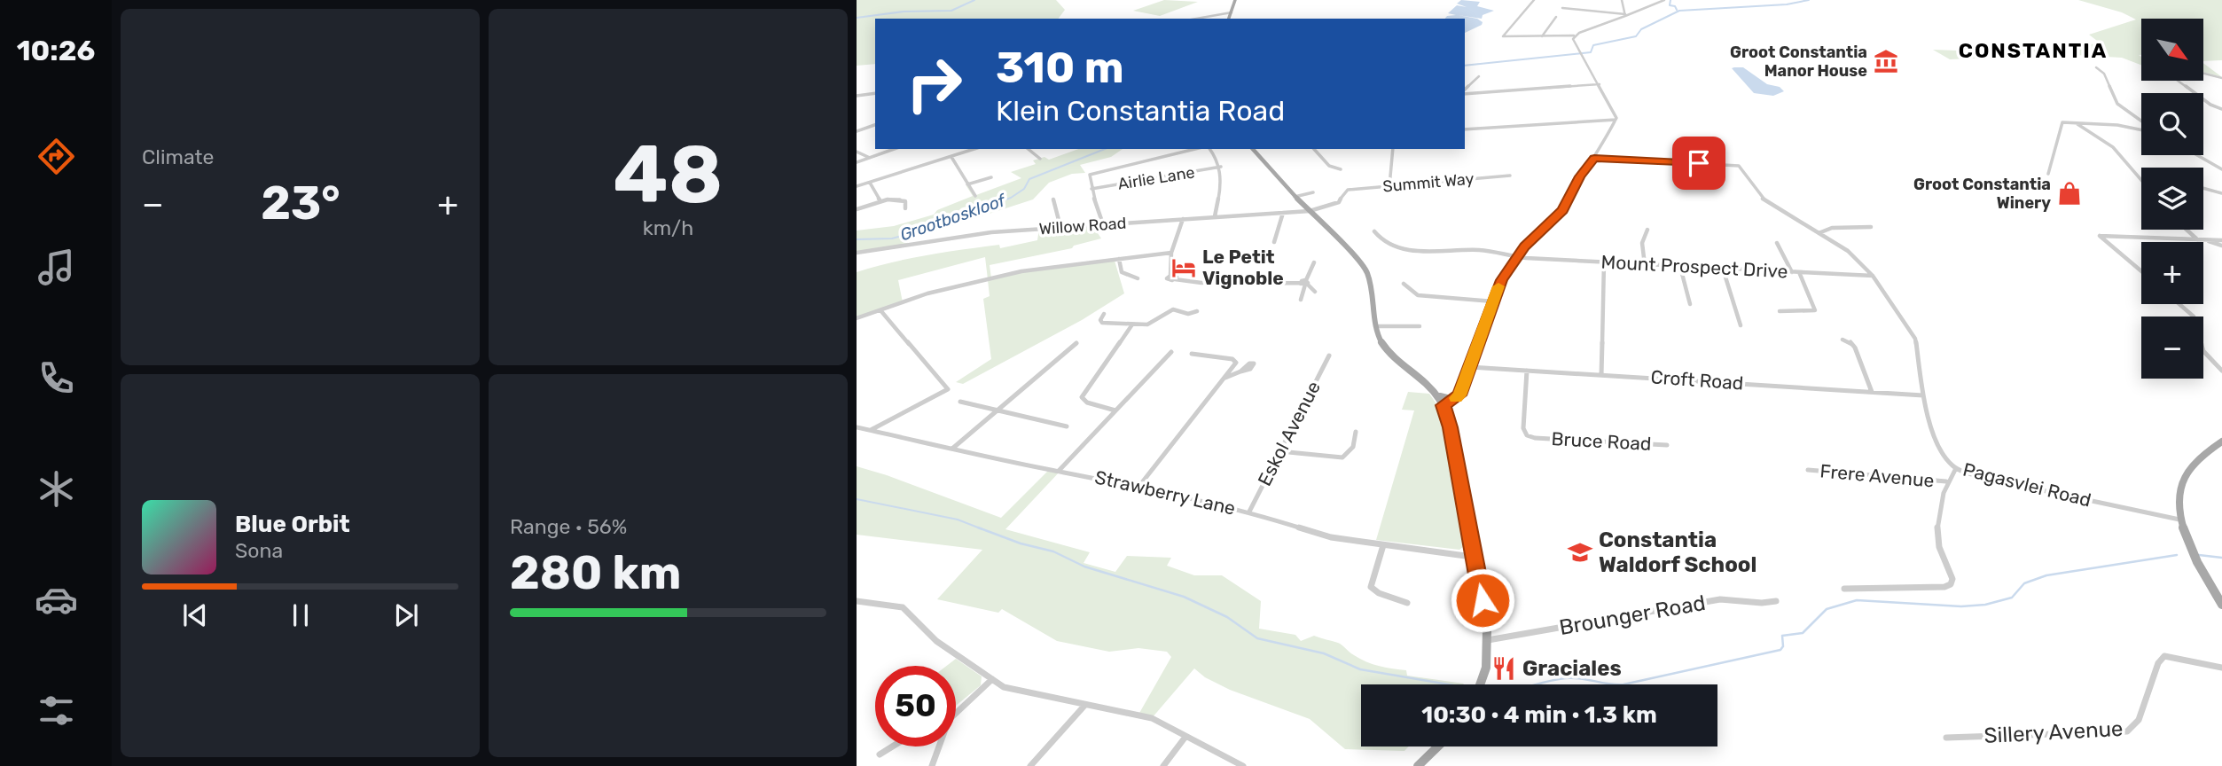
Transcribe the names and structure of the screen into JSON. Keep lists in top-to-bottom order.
{
  "streets": {
    "street": [
      "Airlie Lane",
      "Summit Way",
      "Willow Road",
      "Mount Prospect Drive",
      "Croft Road",
      "Eskol Avenue",
      "Bruce Road",
      "Frere Avenue",
      "Pagasvlei Road",
      "Strawberry Lane",
      "Brounger Road",
      "Sillery Avenue"
    ]
  },
  "crossings": [
    ["Summit Way", "Willow Road"],
    ["Mount Prospect Drive", "Pagasvlei Road"],
    ["Croft Road", "Bruce Road"],
    ["Croft Road", "Pagasvlei Road"],
    ["Eskol Avenue", "Strawberry Lane"]
  ],
  "districts": ["CONSTANTIA"],
  "water": ["Grootboskloof"],
  "places": {
    "museum": ["Groot Constantia Manor House"],
    "shop": ["Groot Constantia Winery"],
    "hotel": ["Le Petit Vignoble"],
    "school or university": ["Constantia Waldorf School"],
    "restaurant": ["Graciales"]
  },
  "north": "bottom right",
  "page": {
    "tabs": "10:26",
    "tile": [
      "Climate",
      ["48", "km/h"],
      ["Range · 56%", "280 km"]
    ],
    "map_buttons": ["+", "−"],
    "turn": ["310 m", "Klein Constantia Road"],
    "heat": ["−", "23°", "+"],
    "song": ["Blue Orbit", "Sona"],
    "limit": "50",
    "trip": "10:30 · 4 min · 1.3 km"
  }
}
